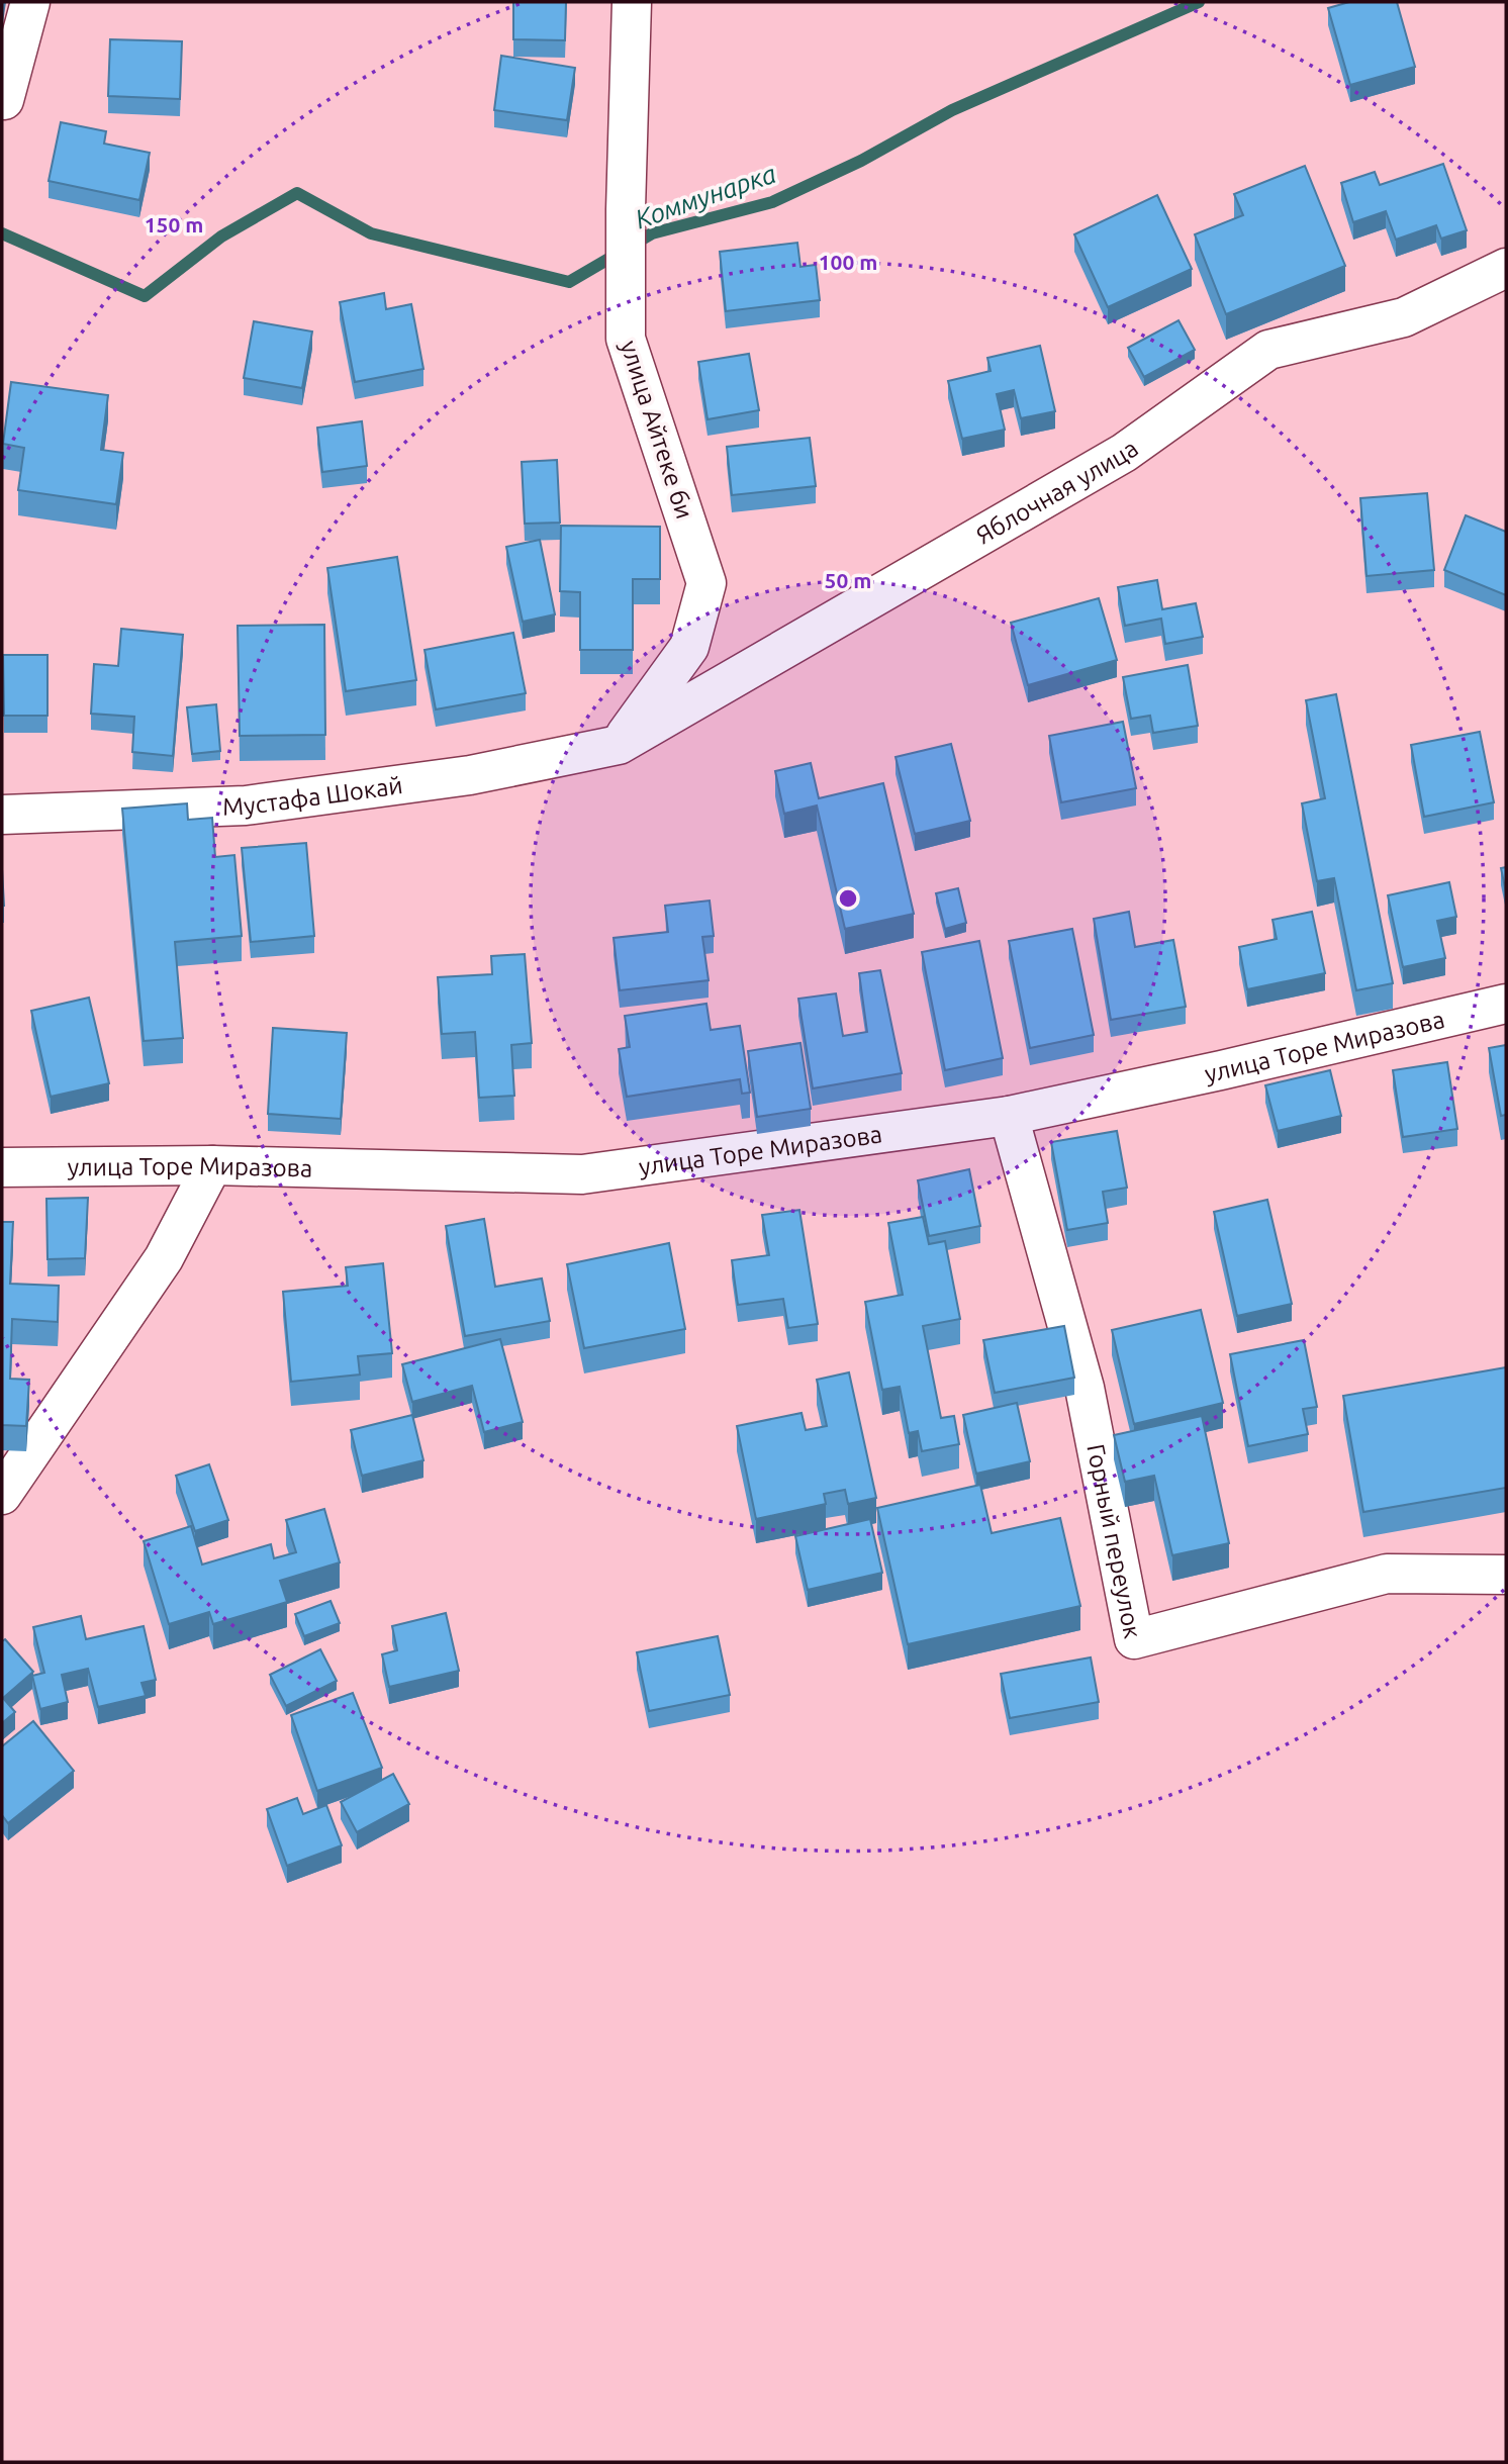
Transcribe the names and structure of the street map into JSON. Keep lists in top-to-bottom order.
{
  "streets": {
    "street": [
      "улица Айтеке би",
      "Яблочная улица",
      "Мустафа Шокай",
      "улица Торе Миразова",
      "Горный переулок"
    ]
  },
  "crossings": [
    ["улица Айтеке би", "Яблочная улица"],
    ["улица Айтеке би", "Мустафа Шокай"],
    ["Яблочная улица", "Мустафа Шокай"],
    ["улица Торе Миразова", "Горный переулок"]
  ],
  "water": ["Коммунарка"],
  "rings": ["150 m", "100 m", "50 m"]
}
